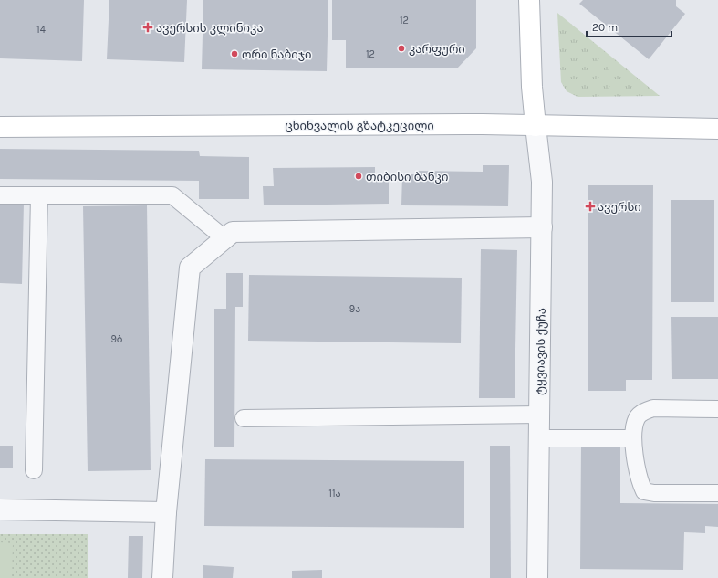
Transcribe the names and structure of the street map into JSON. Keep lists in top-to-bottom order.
{
  "streets": {
    "main road": ["ცხინვალის გზატკეცილი"],
    "street": ["ტყვიავის ქუჩა"]
  },
  "crossings": [
    ["ცხინვალის გზატკეცილი", "ტყვიავის ქუჩა"]
  ],
  "places": {
    "health": ["ავერსის კლინიკა", "ავერსი"],
    "other": ["კარფური", "ორი ნაბიჯი", "თიბისი ბანკი"]
  },
  "house_numbers": [
    "12",
    "14",
    "12",
    "9ა",
    "9ბ",
    "11ა"
  ],
  "scale_bar": "20 m"
}
